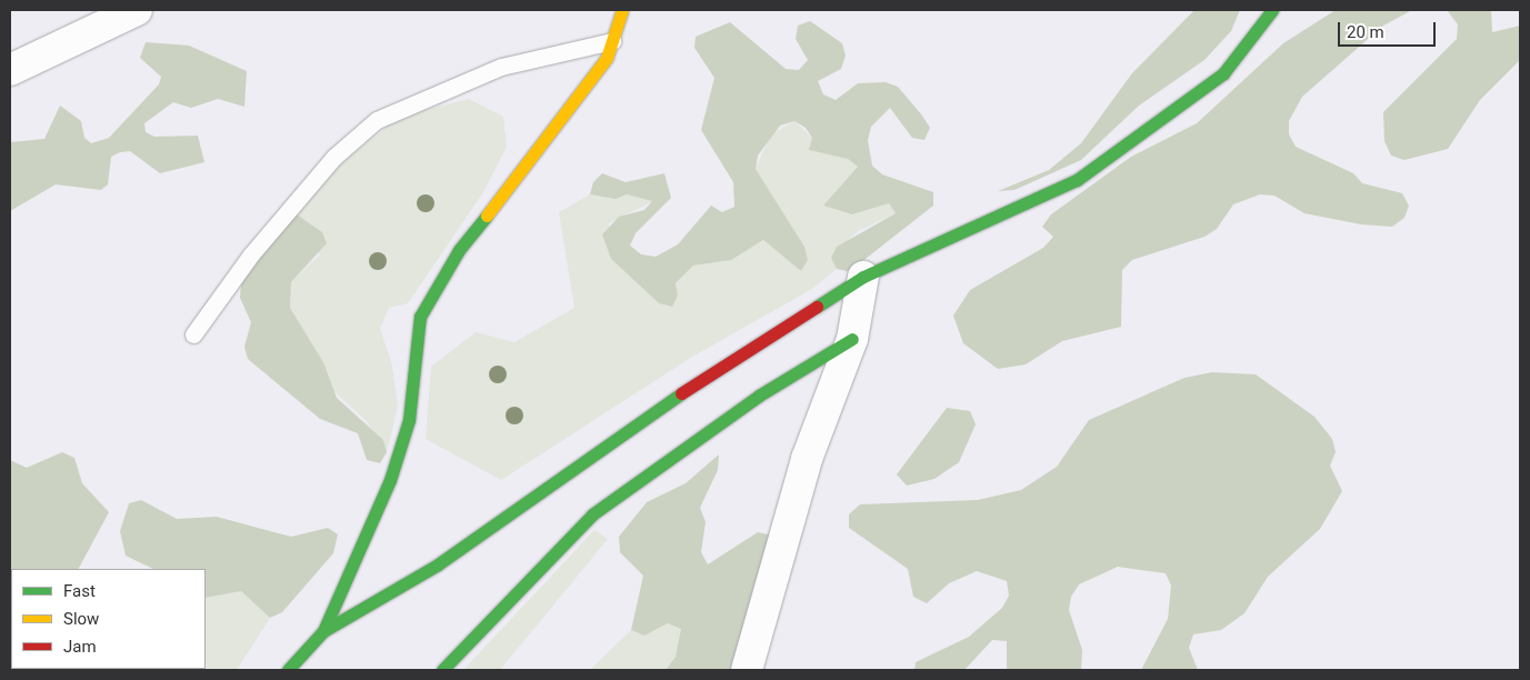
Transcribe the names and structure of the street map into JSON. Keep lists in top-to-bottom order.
{
  "legend": ["Fast", "Slow", "Jam"],
  "scale_bar": "20 m"
}
